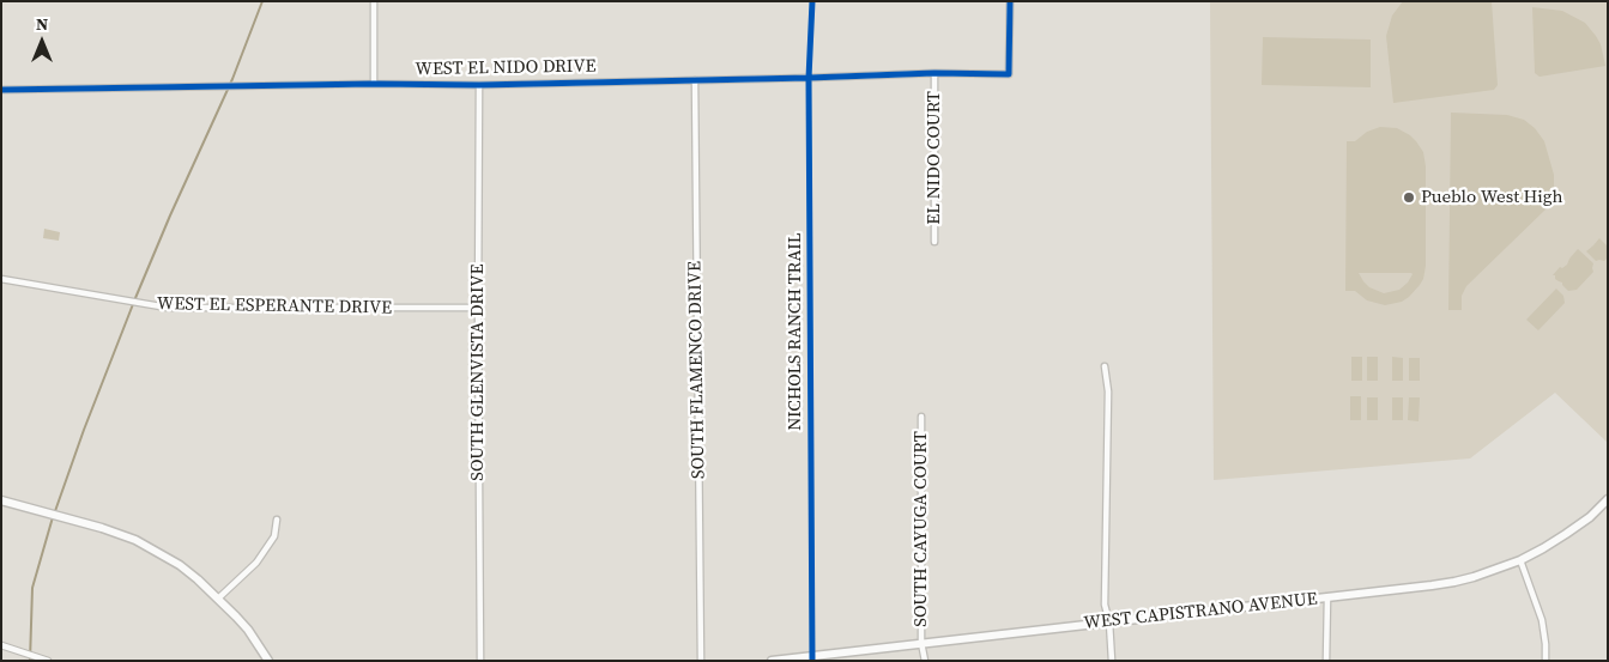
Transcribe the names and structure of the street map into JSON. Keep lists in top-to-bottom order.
{
  "streets": {
    "street": [
      "WEST EL NIDO DRIVE",
      "EL NIDO COURT",
      "WEST EL ESPERANTE DRIVE",
      "SOUTH FLAMENCO DRIVE",
      "SOUTH GLENVISTA DRIVE",
      "SOUTH CAYUGA COURT",
      "WEST CAPISTRANO AVENUE"
    ],
    "cycle path": ["NICHOLS RANCH TRAIL"]
  },
  "crossings": [
    ["WEST EL NIDO DRIVE", "EL NIDO COURT"],
    ["WEST EL NIDO DRIVE", "SOUTH FLAMENCO DRIVE"],
    ["WEST EL NIDO DRIVE", "SOUTH GLENVISTA DRIVE"],
    ["WEST EL ESPERANTE DRIVE", "SOUTH GLENVISTA DRIVE"],
    ["SOUTH CAYUGA COURT", "WEST CAPISTRANO AVENUE"]
  ],
  "places": ["Pueblo West High"],
  "north": "top"
}
